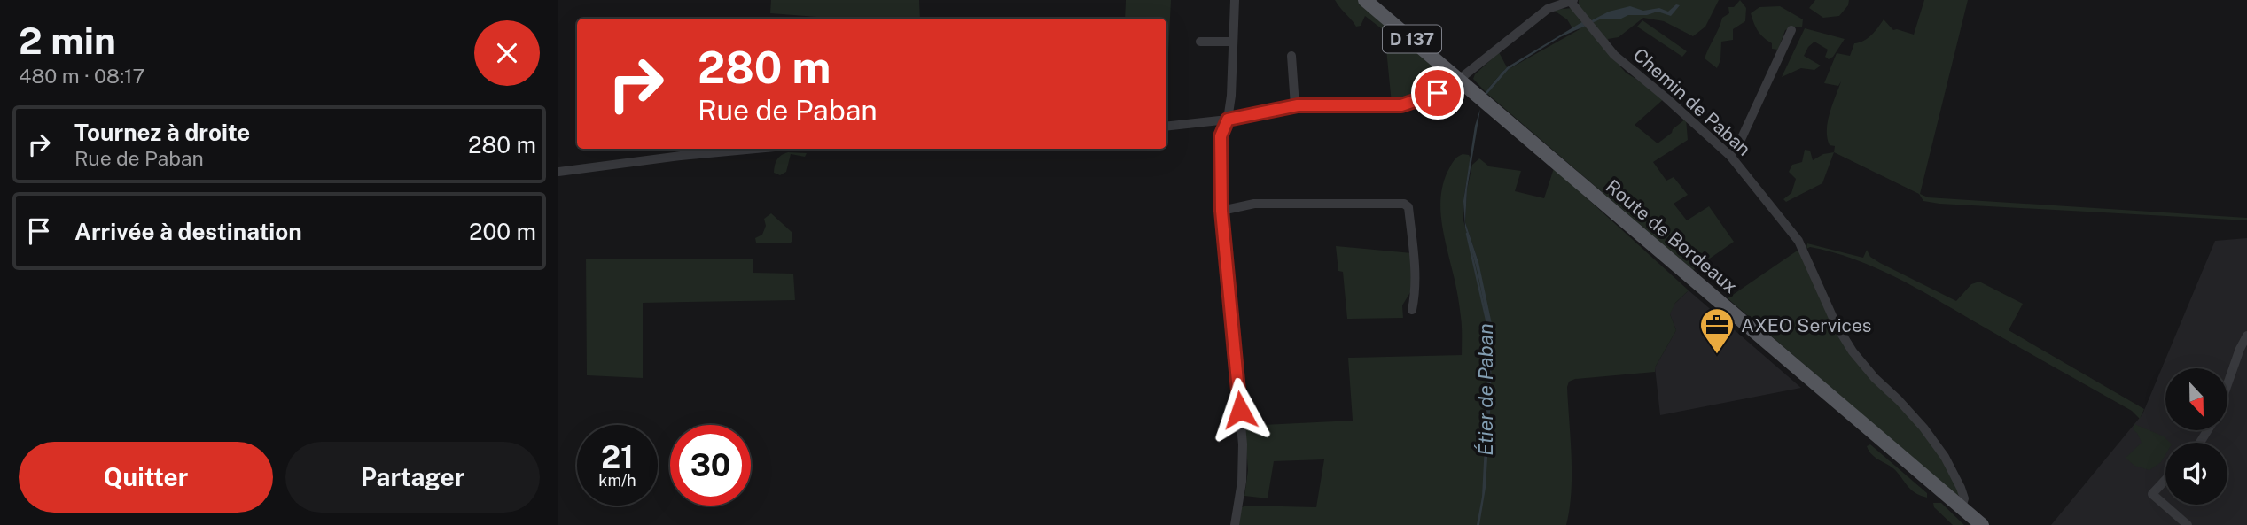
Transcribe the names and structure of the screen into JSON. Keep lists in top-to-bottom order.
{
  "streets": {
    "main road": ["D 137", "Route de Bordeaux"],
    "street": ["Chemin de Paban"]
  },
  "crossings": [
    ["Chemin de Paban", "Route de Bordeaux"]
  ],
  "water": ["Étier de Paban"],
  "places": {
    "office": ["AXEO Services"]
  },
  "north": "bottom",
  "page": {
    "heading": ["2 min", "480 m · 08:17"],
    "turn": ["280 m", "Rue de Paban"],
    "list": [
      {
        "name": "Tournez à droite",
        "note": "Rue de Paban",
        "value": "280 m"
      },
      {
        "name": "Arrivée à destination",
        "value": "200 m"
      }
    ],
    "speed": "21 km/h",
    "limit": "30",
    "buttons": ["Quitter", "Partager"]
  }
}
